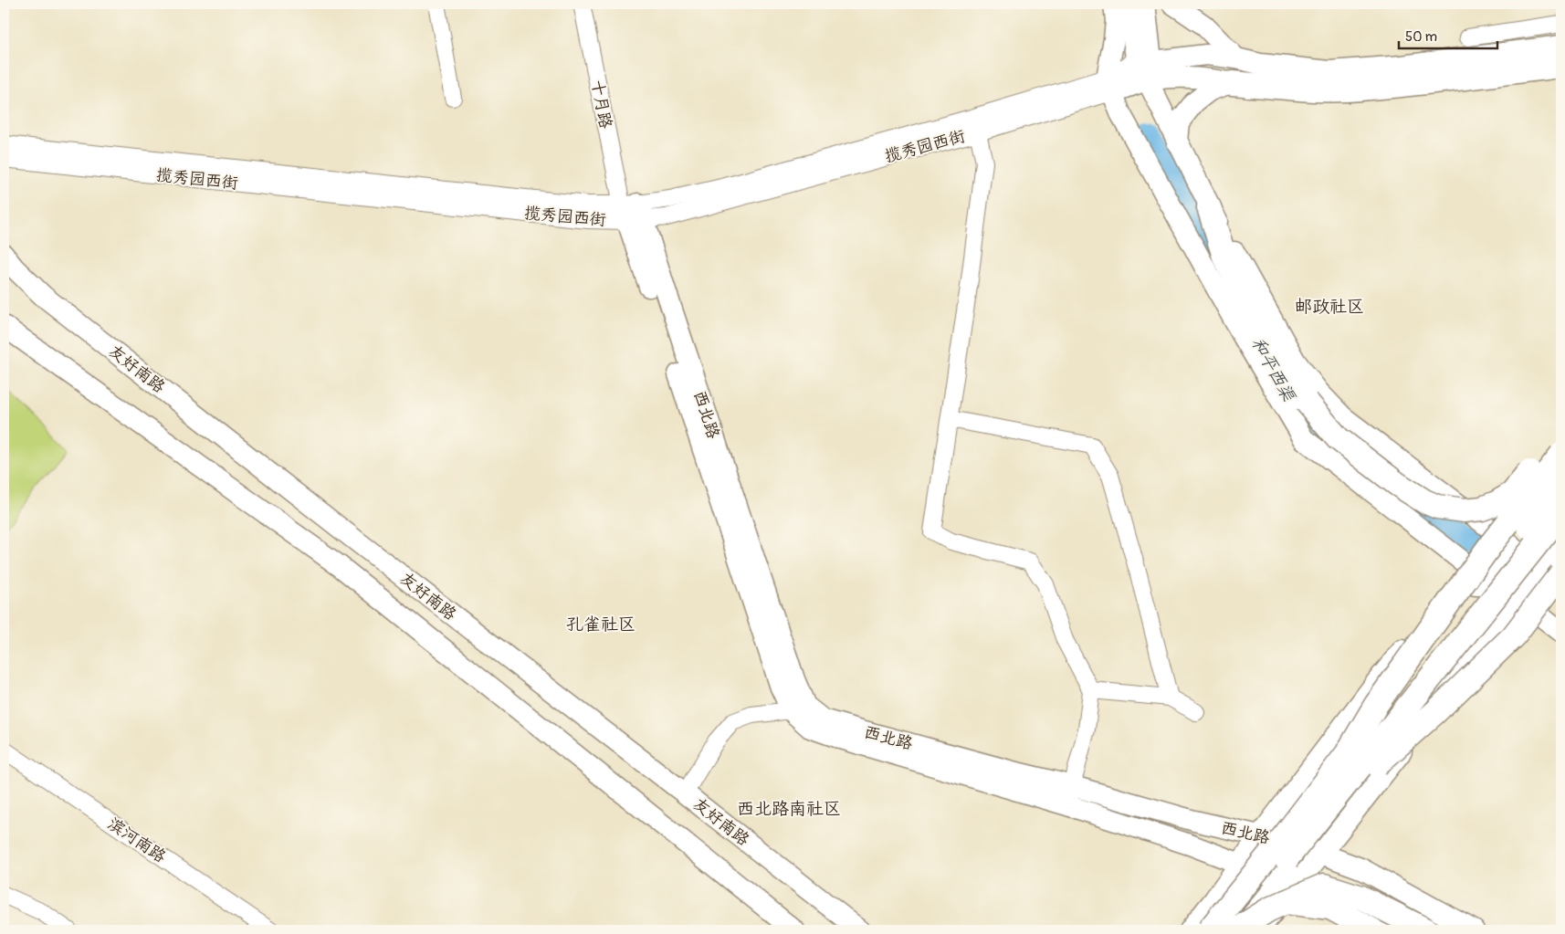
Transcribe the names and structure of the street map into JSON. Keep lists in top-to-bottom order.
{
  "streets": {
    "main road": ["友好南路", "西北路"],
    "street": ["十月路", "揽秀园西街", "滨河南路"]
  },
  "crossings": [
    ["十月路", "揽秀园西街"],
    ["十月路", "西北路"],
    ["揽秀园西街", "西北路"]
  ],
  "districts": ["邮政社区", "孔雀社区", "西北路南社区"],
  "water": ["和平西渠"],
  "scale_bar": "50 m"
}
